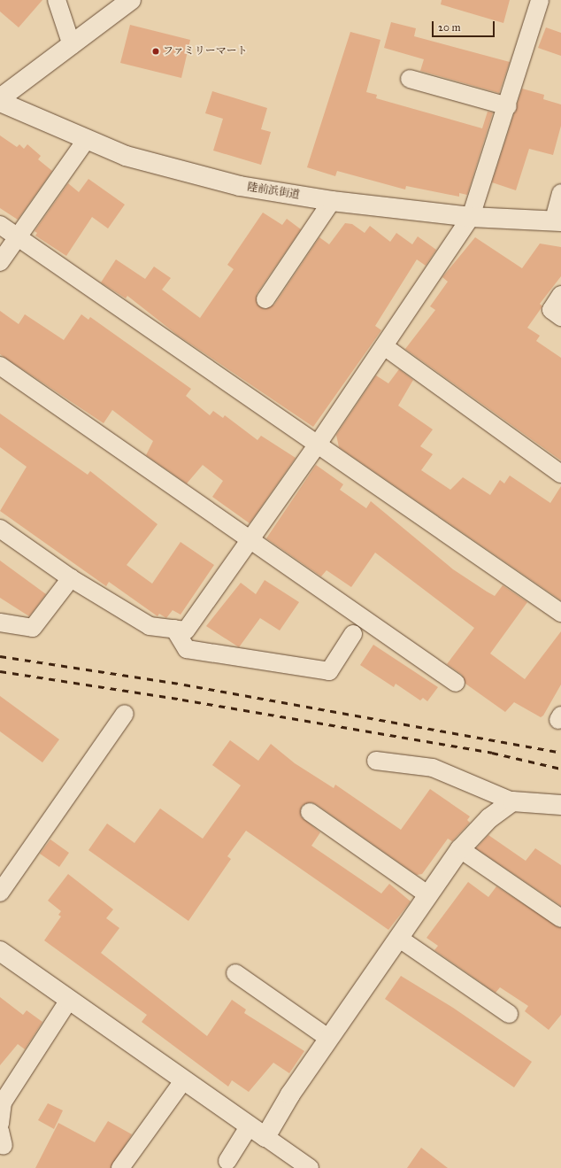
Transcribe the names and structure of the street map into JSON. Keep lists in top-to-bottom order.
{
  "streets": {
    "street": ["陸前浜街道"]
  },
  "places": ["ファミリーマート"],
  "scale_bar": "20 m"
}
